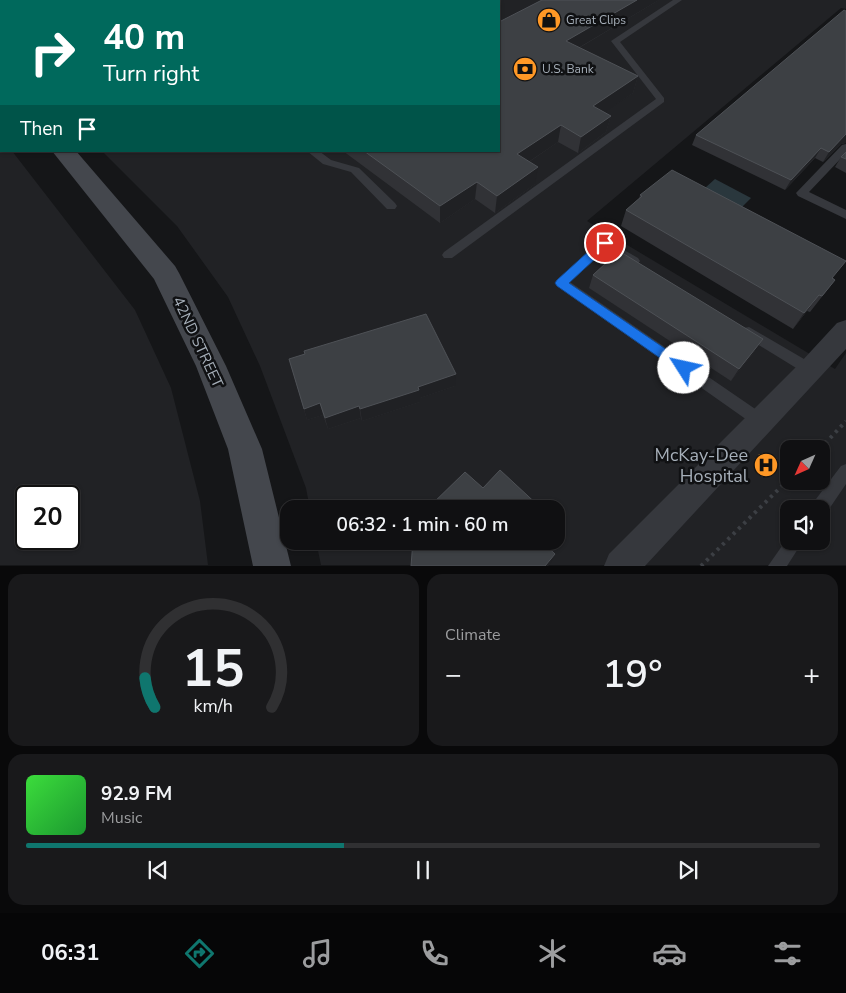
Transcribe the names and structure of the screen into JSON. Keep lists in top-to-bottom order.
{
  "streets": {
    "main road": ["42ND STREET"]
  },
  "places": {
    "shop": ["Great Clips"],
    "bank": ["U.S. Bank"],
    "hospital": ["McKay-Dee Hospital"]
  },
  "north": "bottom left",
  "page": {
    "turn": ["40 m", "Turn right"],
    "then": "Then",
    "limit": "20",
    "trip": "06:32 · 1 min · 60 m",
    "tile": "Climate",
    "heat": ["−", "19°", "+"],
    "song": ["92.9 FM", "Music"],
    "tabs": "06:31",
    "gauge": ["15", "km/h"]
  }
}
